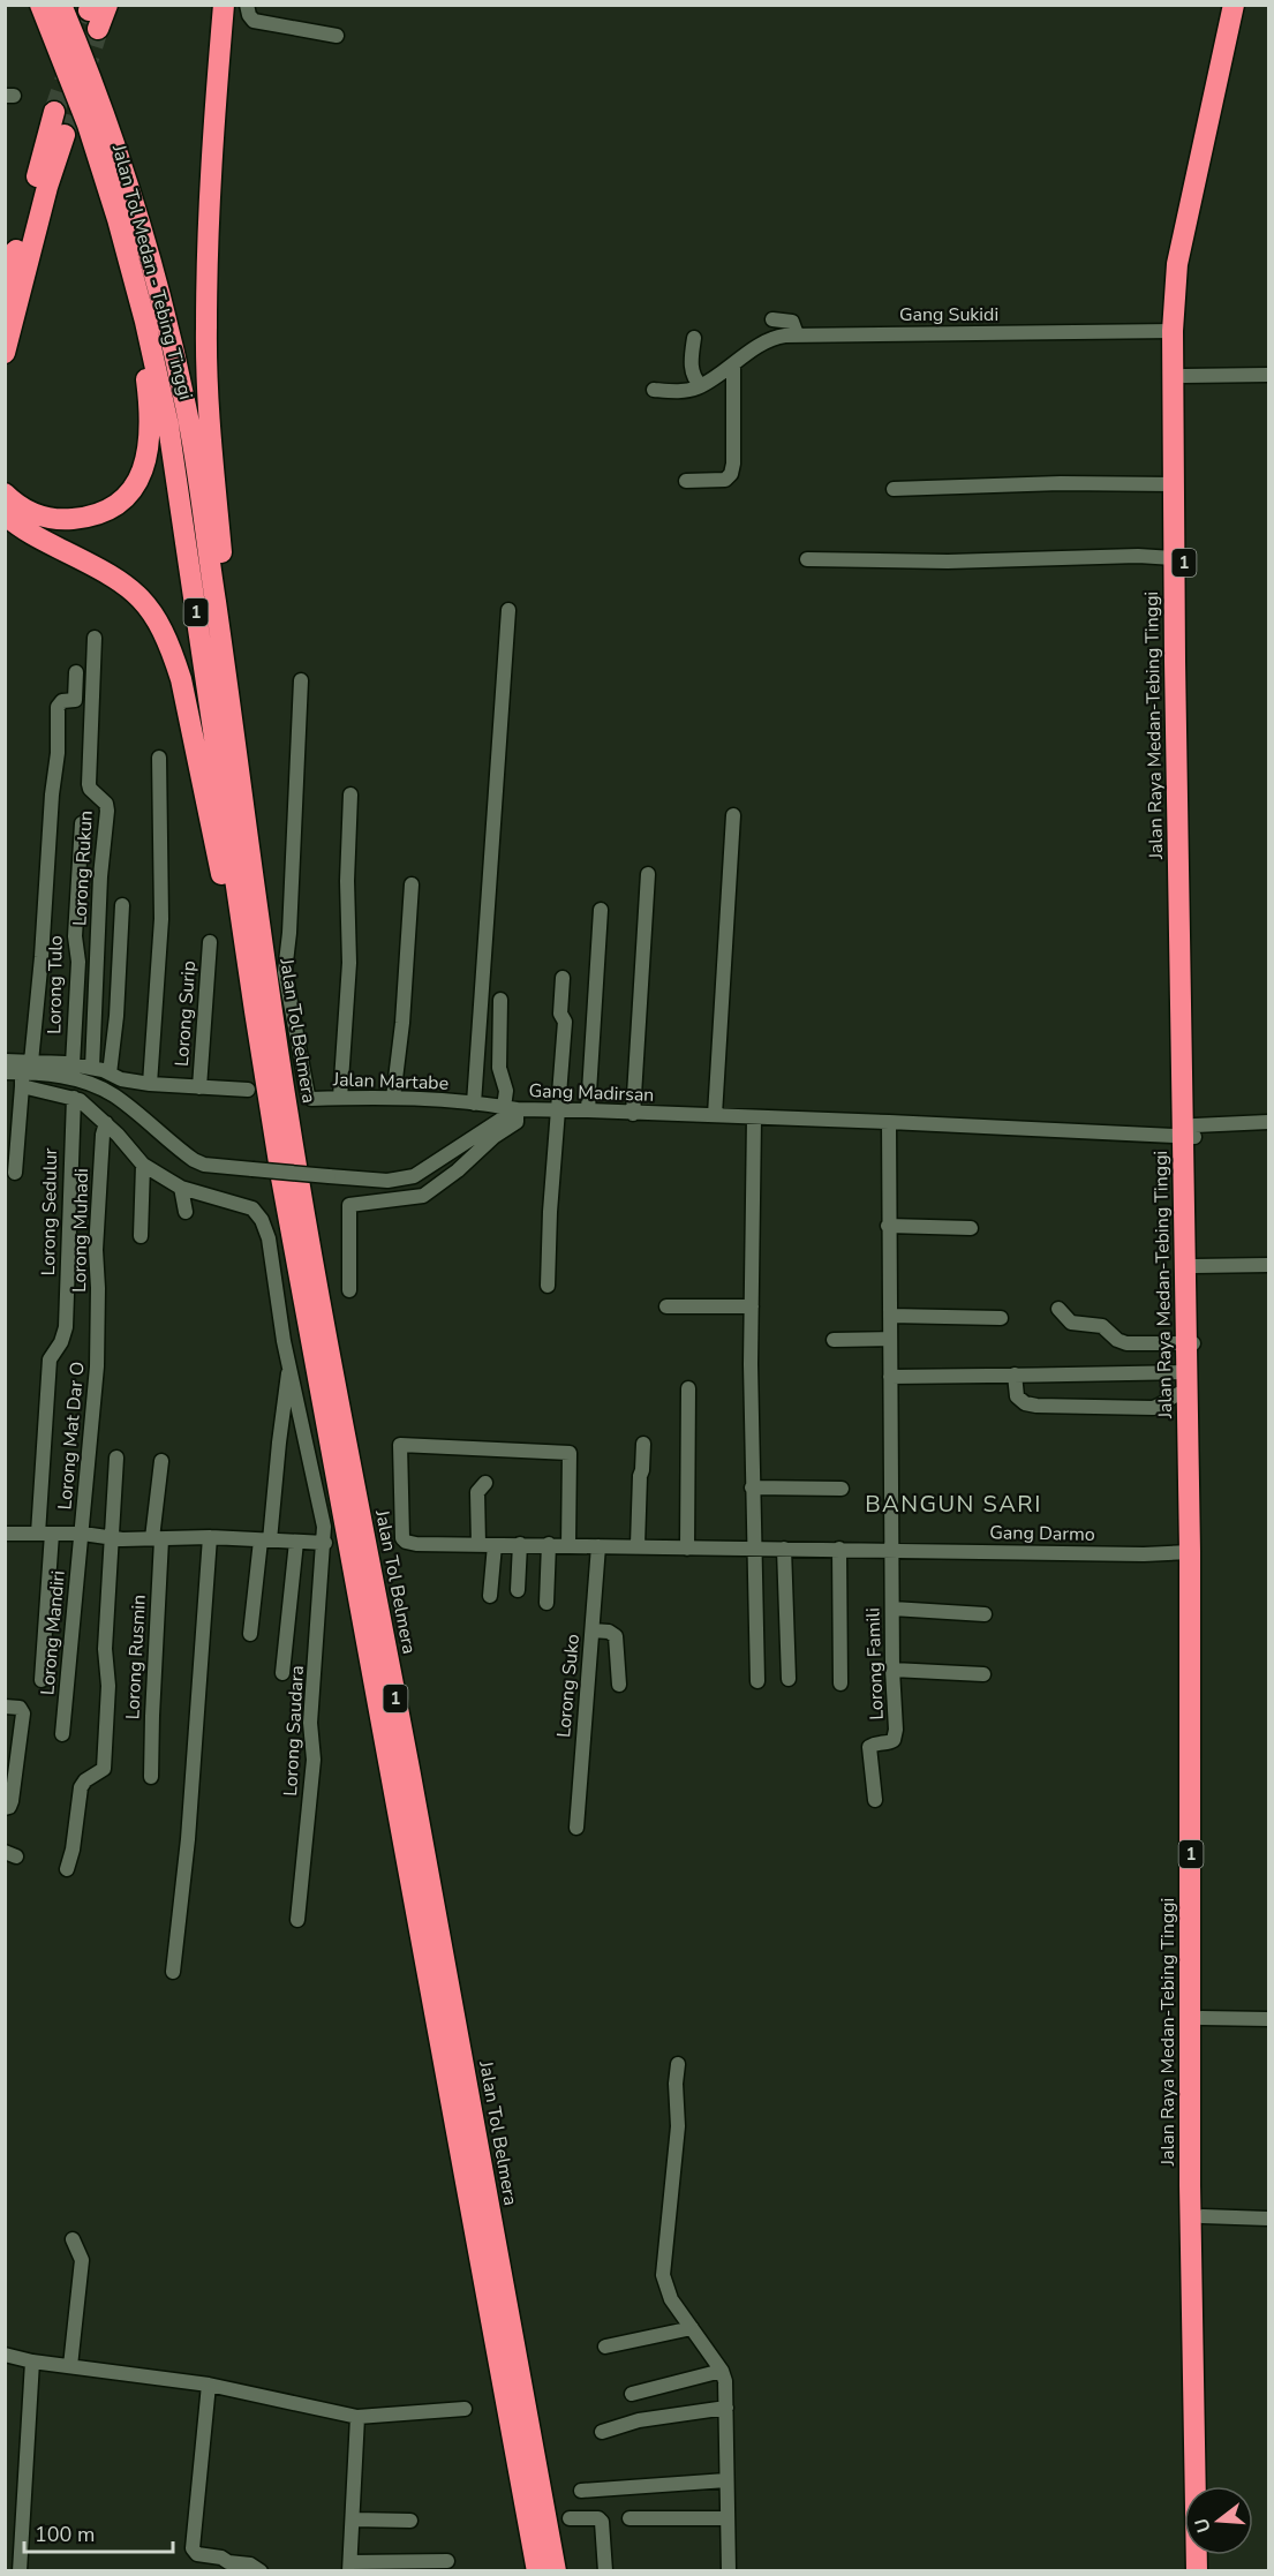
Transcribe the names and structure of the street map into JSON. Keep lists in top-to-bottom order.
{
  "streets": {
    "highway": [
      "Jalan Tol Medan - Tebing Tinggi",
      "1",
      "Jalan Raya Medan-Tebing Tinggi",
      "Jalan Tol Belmera"
    ],
    "street": [
      "Gang Sukidi",
      "Lorong Rukun",
      "Lorong Tulo",
      "Lorong Surip",
      "Jalan Martabe",
      "Gang Madirsan",
      "Lorong Sedulur",
      "Lorong Muhadi",
      "Lorong Mat Dar O",
      "Gang Darmo",
      "Lorong Mandiri",
      "Lorong Rusmin",
      "Lorong Famili",
      "Lorong Suko",
      "Lorong Saudara"
    ]
  },
  "crossings": [
    ["Jalan Tol Medan - Tebing Tinggi", "Jalan Tol Belmera"],
    ["Gang Sukidi", "Jalan Raya Medan-Tebing Tinggi"],
    ["Jalan Raya Medan-Tebing Tinggi", "Gang Madirsan"],
    ["Jalan Raya Medan-Tebing Tinggi", "Gang Darmo"],
    ["Jalan Martabe", "Gang Madirsan"],
    ["Gang Madirsan", "Lorong Famili"],
    ["Lorong Muhadi", "Lorong Mat Dar O"],
    ["Lorong Mat Dar O", "Lorong Mandiri"],
    ["Gang Darmo", "Lorong Famili"],
    ["Gang Darmo", "Lorong Suko"]
  ],
  "districts": ["BANGUN SARI"],
  "scale_bar": "100 m",
  "north": "left"
}
